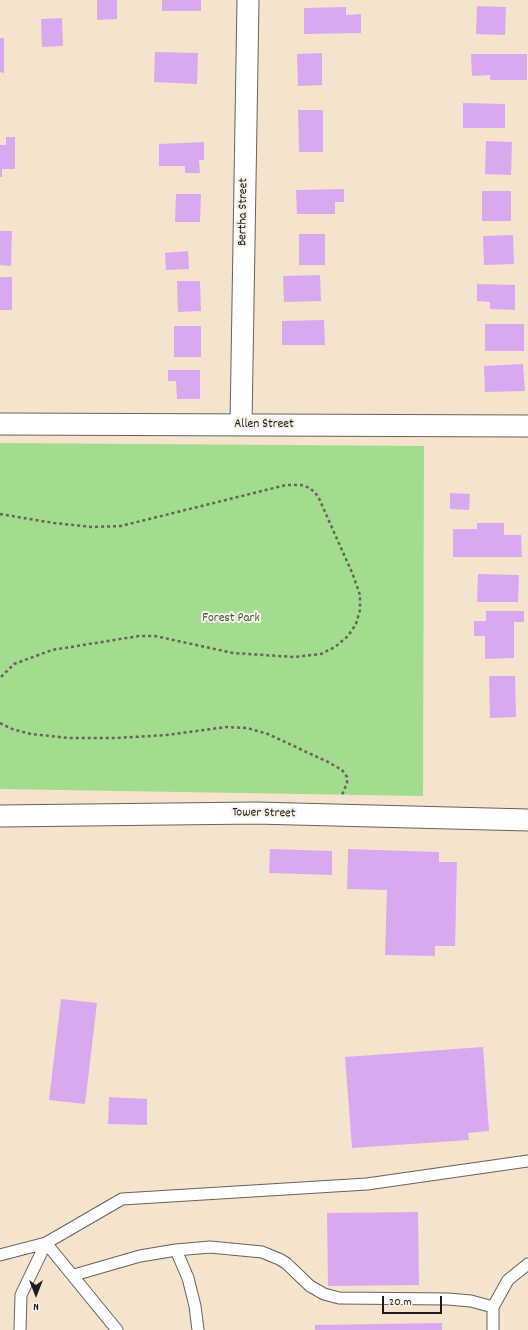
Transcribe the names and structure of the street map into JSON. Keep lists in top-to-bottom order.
{
  "streets": {
    "street": ["Bertha Street", "Allen Street", "Tower Street"]
  },
  "crossings": [
    ["Bertha Street", "Allen Street"]
  ],
  "parks": ["Forest Park"],
  "scale_bar": "20 m",
  "north": "bottom"
}
